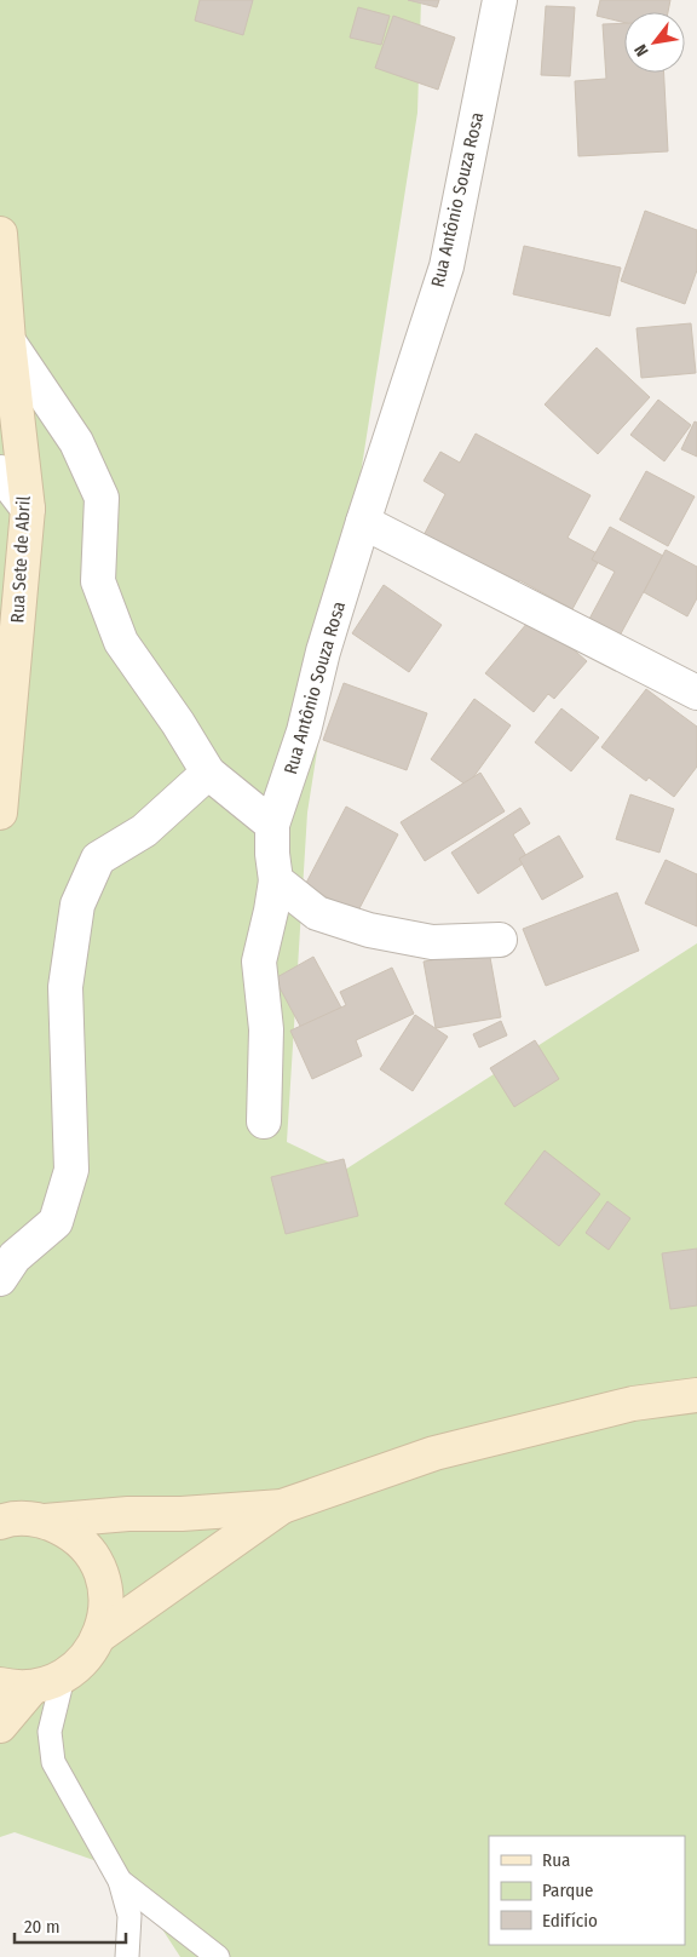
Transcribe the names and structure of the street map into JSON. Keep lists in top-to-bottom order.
{
  "streets": {
    "main road": ["Rua Sete de Abril"],
    "street": ["Rua Antônio Souza Rosa"]
  },
  "legend": ["Rua", "Parque", "Edifício"],
  "scale_bar": "20 m",
  "north": "bottom left"
}
